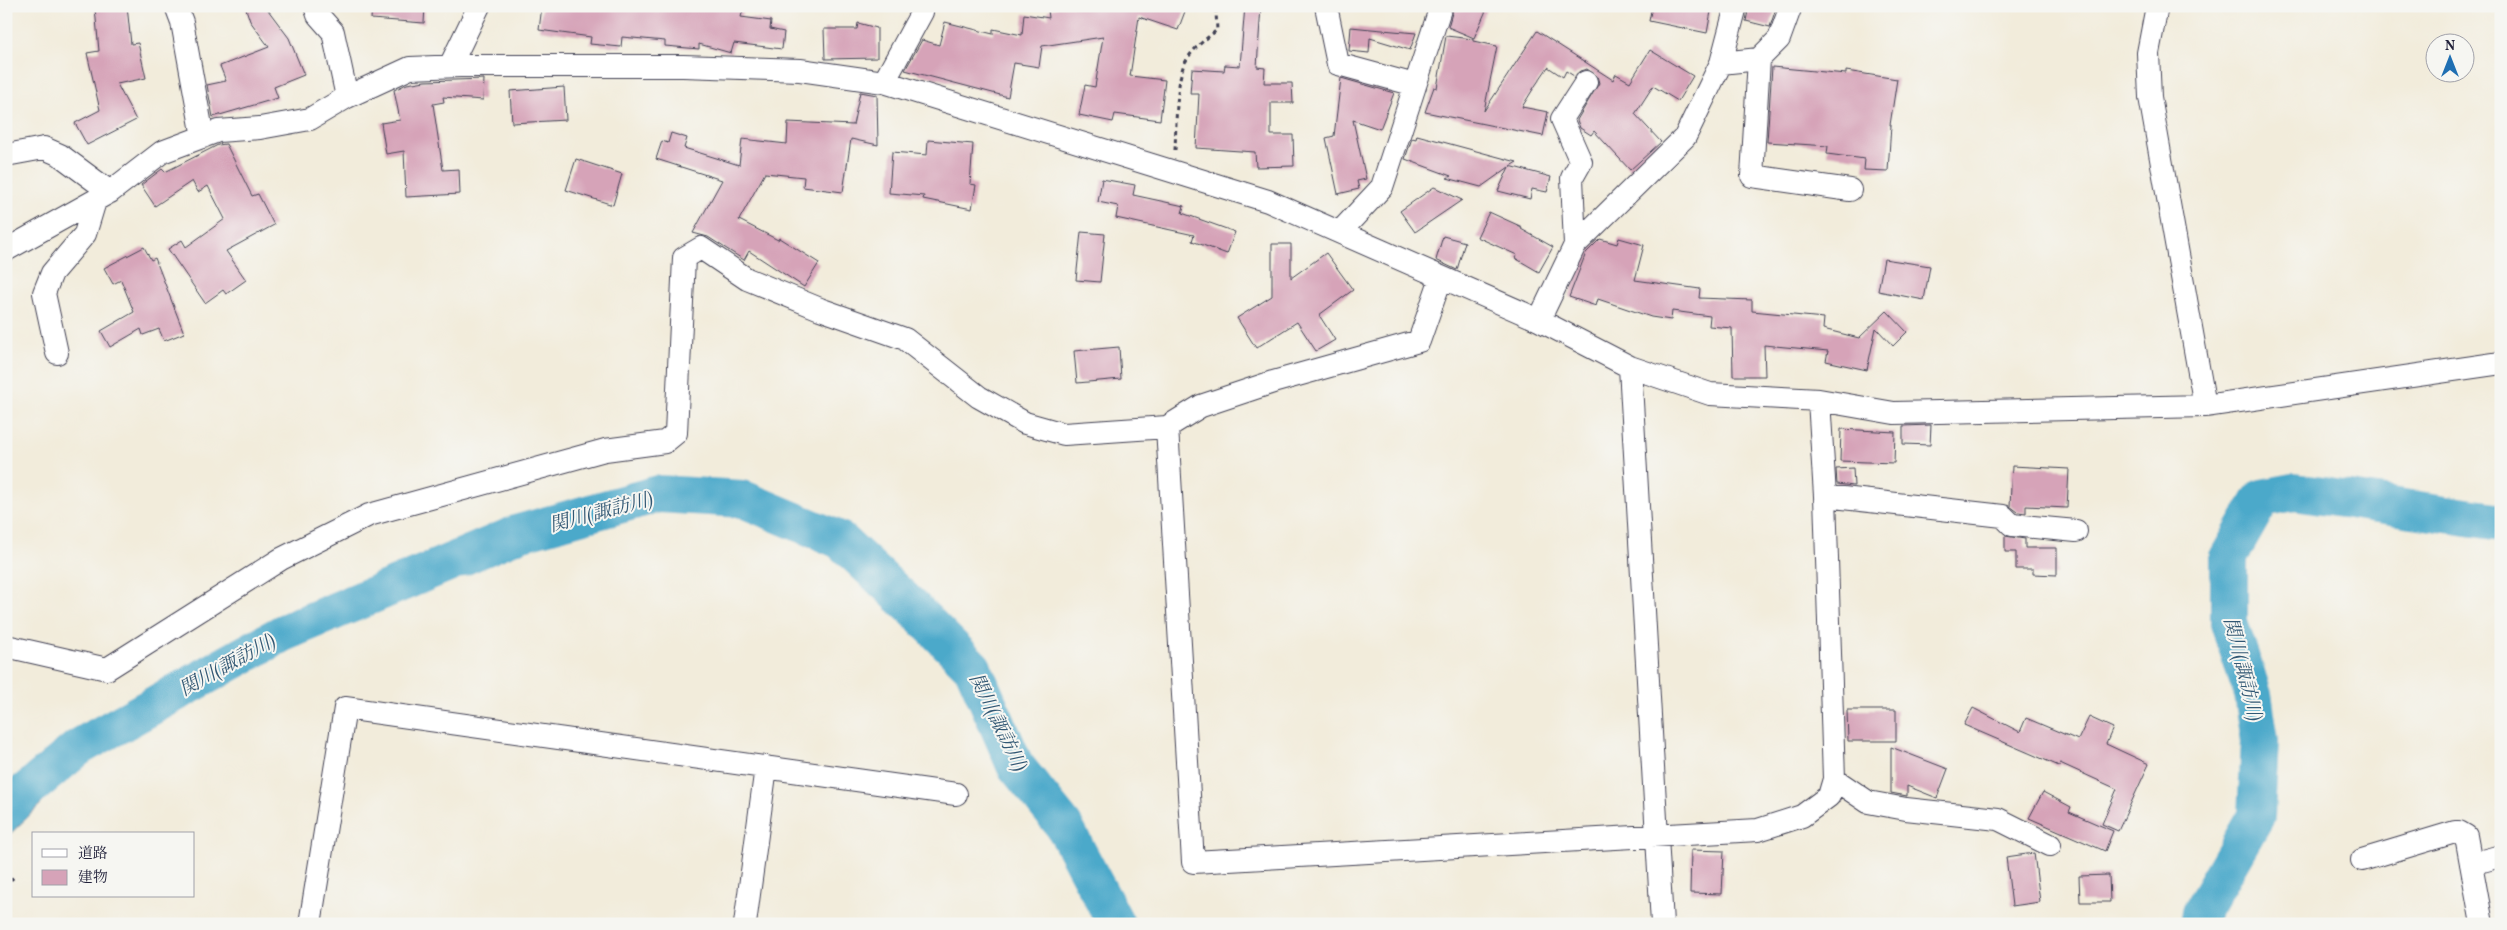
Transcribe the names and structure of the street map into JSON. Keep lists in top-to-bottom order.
{
  "water": ["関川(諏訪川)"],
  "legend": ["道路", "建物"],
  "north": "top"
}
